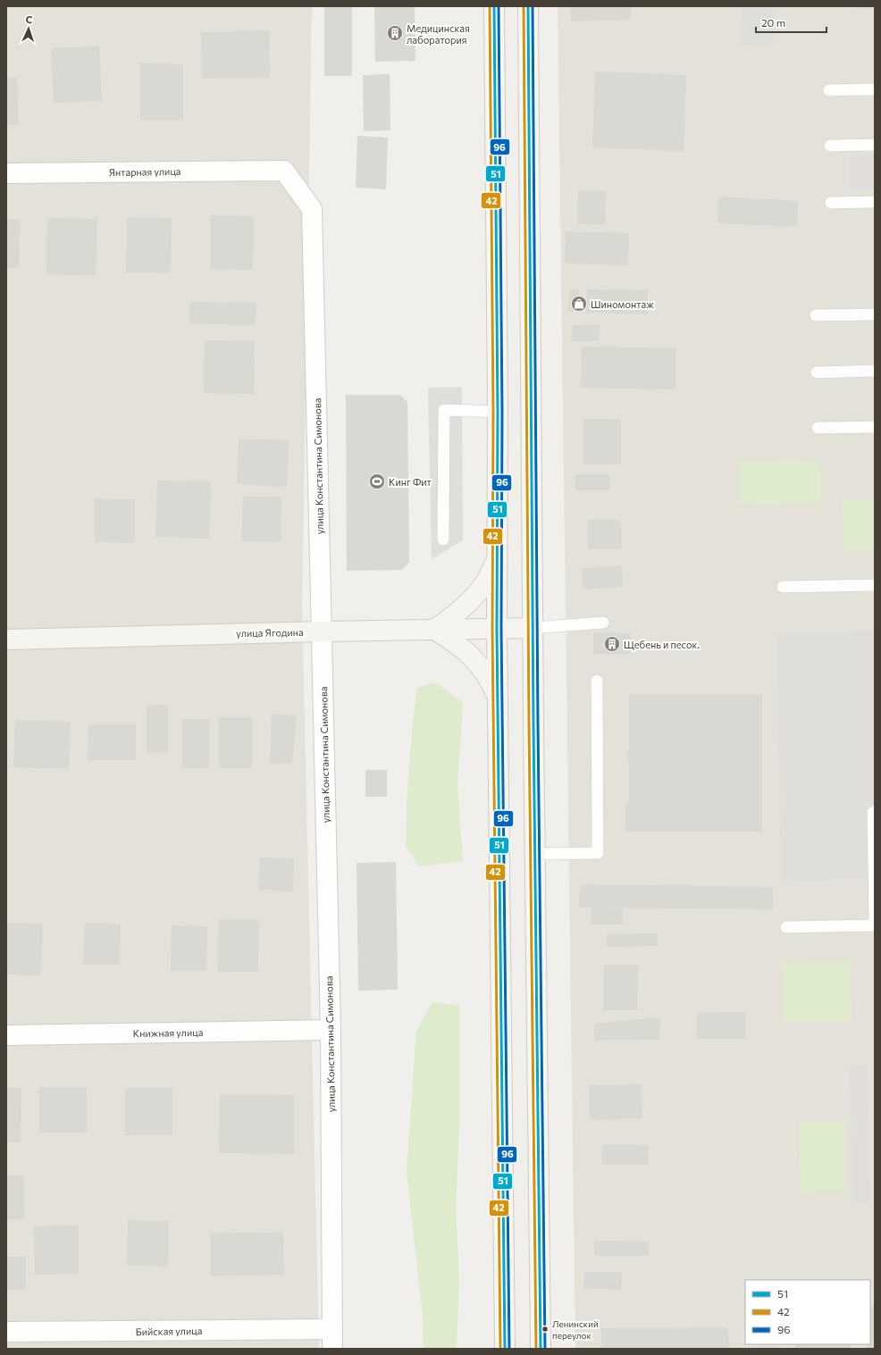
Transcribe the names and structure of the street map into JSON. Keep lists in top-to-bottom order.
{
  "streets": {
    "main road": ["улица Ягодина"],
    "street": [
      "Янтарная улица",
      "улица Константина Симонова",
      "Книжная улица",
      "Бийская улица"
    ]
  },
  "crossings": [
    ["Янтарная улица", "улица Константина Симонова"],
    ["улица Константина Симонова", "улица Ягодина"],
    ["улица Константина Симонова", "Книжная улица"],
    ["улица Константина Симонова", "Бийская улица"]
  ],
  "places": {
    "building": ["Медицинская лаборатория", "Щебень и песок."],
    "shop": ["Шиномонтаж"],
    "sports": ["Кинг Фит"],
    "other": ["Ленинский переулок"]
  },
  "lines": ["transit line 51", "transit line 42", "transit line 96"],
  "legend": ["51", "42", "96"],
  "scale_bar": "20 m",
  "north": "top"
}
